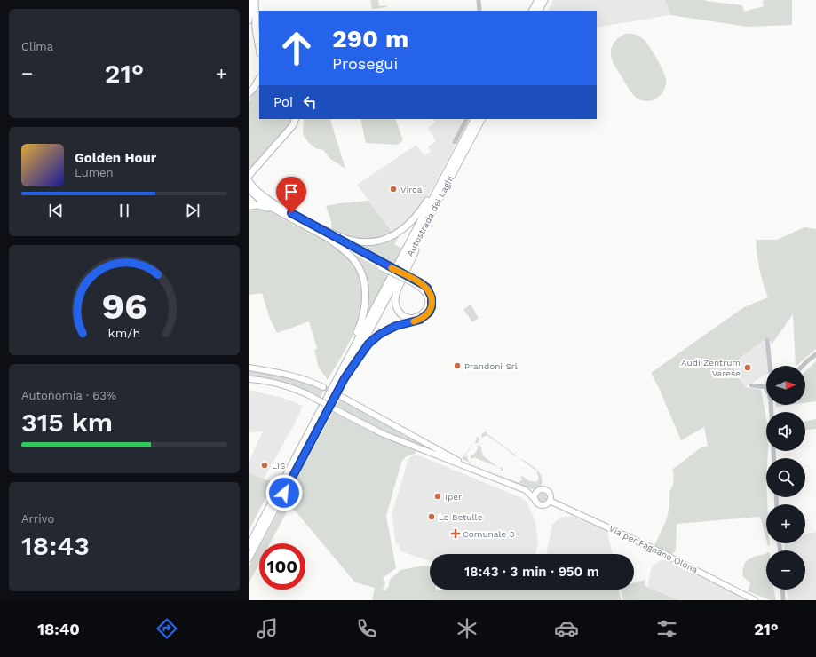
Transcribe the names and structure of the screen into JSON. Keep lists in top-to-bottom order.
{
  "streets": {
    "highway": ["Autostrada dei Laghi"],
    "main road": ["Via per Fagnano Olona"]
  },
  "places": {
    "other": [
      "Virca",
      "Prandoni Srl",
      "Audi Zentrum Varese",
      "LIS",
      "Iper",
      "Le Betulle"
    ],
    "health": ["Comunale 3"]
  },
  "north": "right",
  "page": {
    "tile": [
      "Clima",
      ["Autonomia · 63%", "315 km"],
      ["Arrivo", "18:43"]
    ],
    "turn": ["290 m", "Prosegui"],
    "heat": ["−", "21°", "+"],
    "then": "Poi",
    "song": ["Golden Hour", "Lumen"],
    "map_buttons": ["+", "−"],
    "limit": "100",
    "trip": "18:43 · 3 min · 950 m",
    "tabs": ["18:40", "21°"],
    "gauge": ["96", "km/h"]
  }
}
